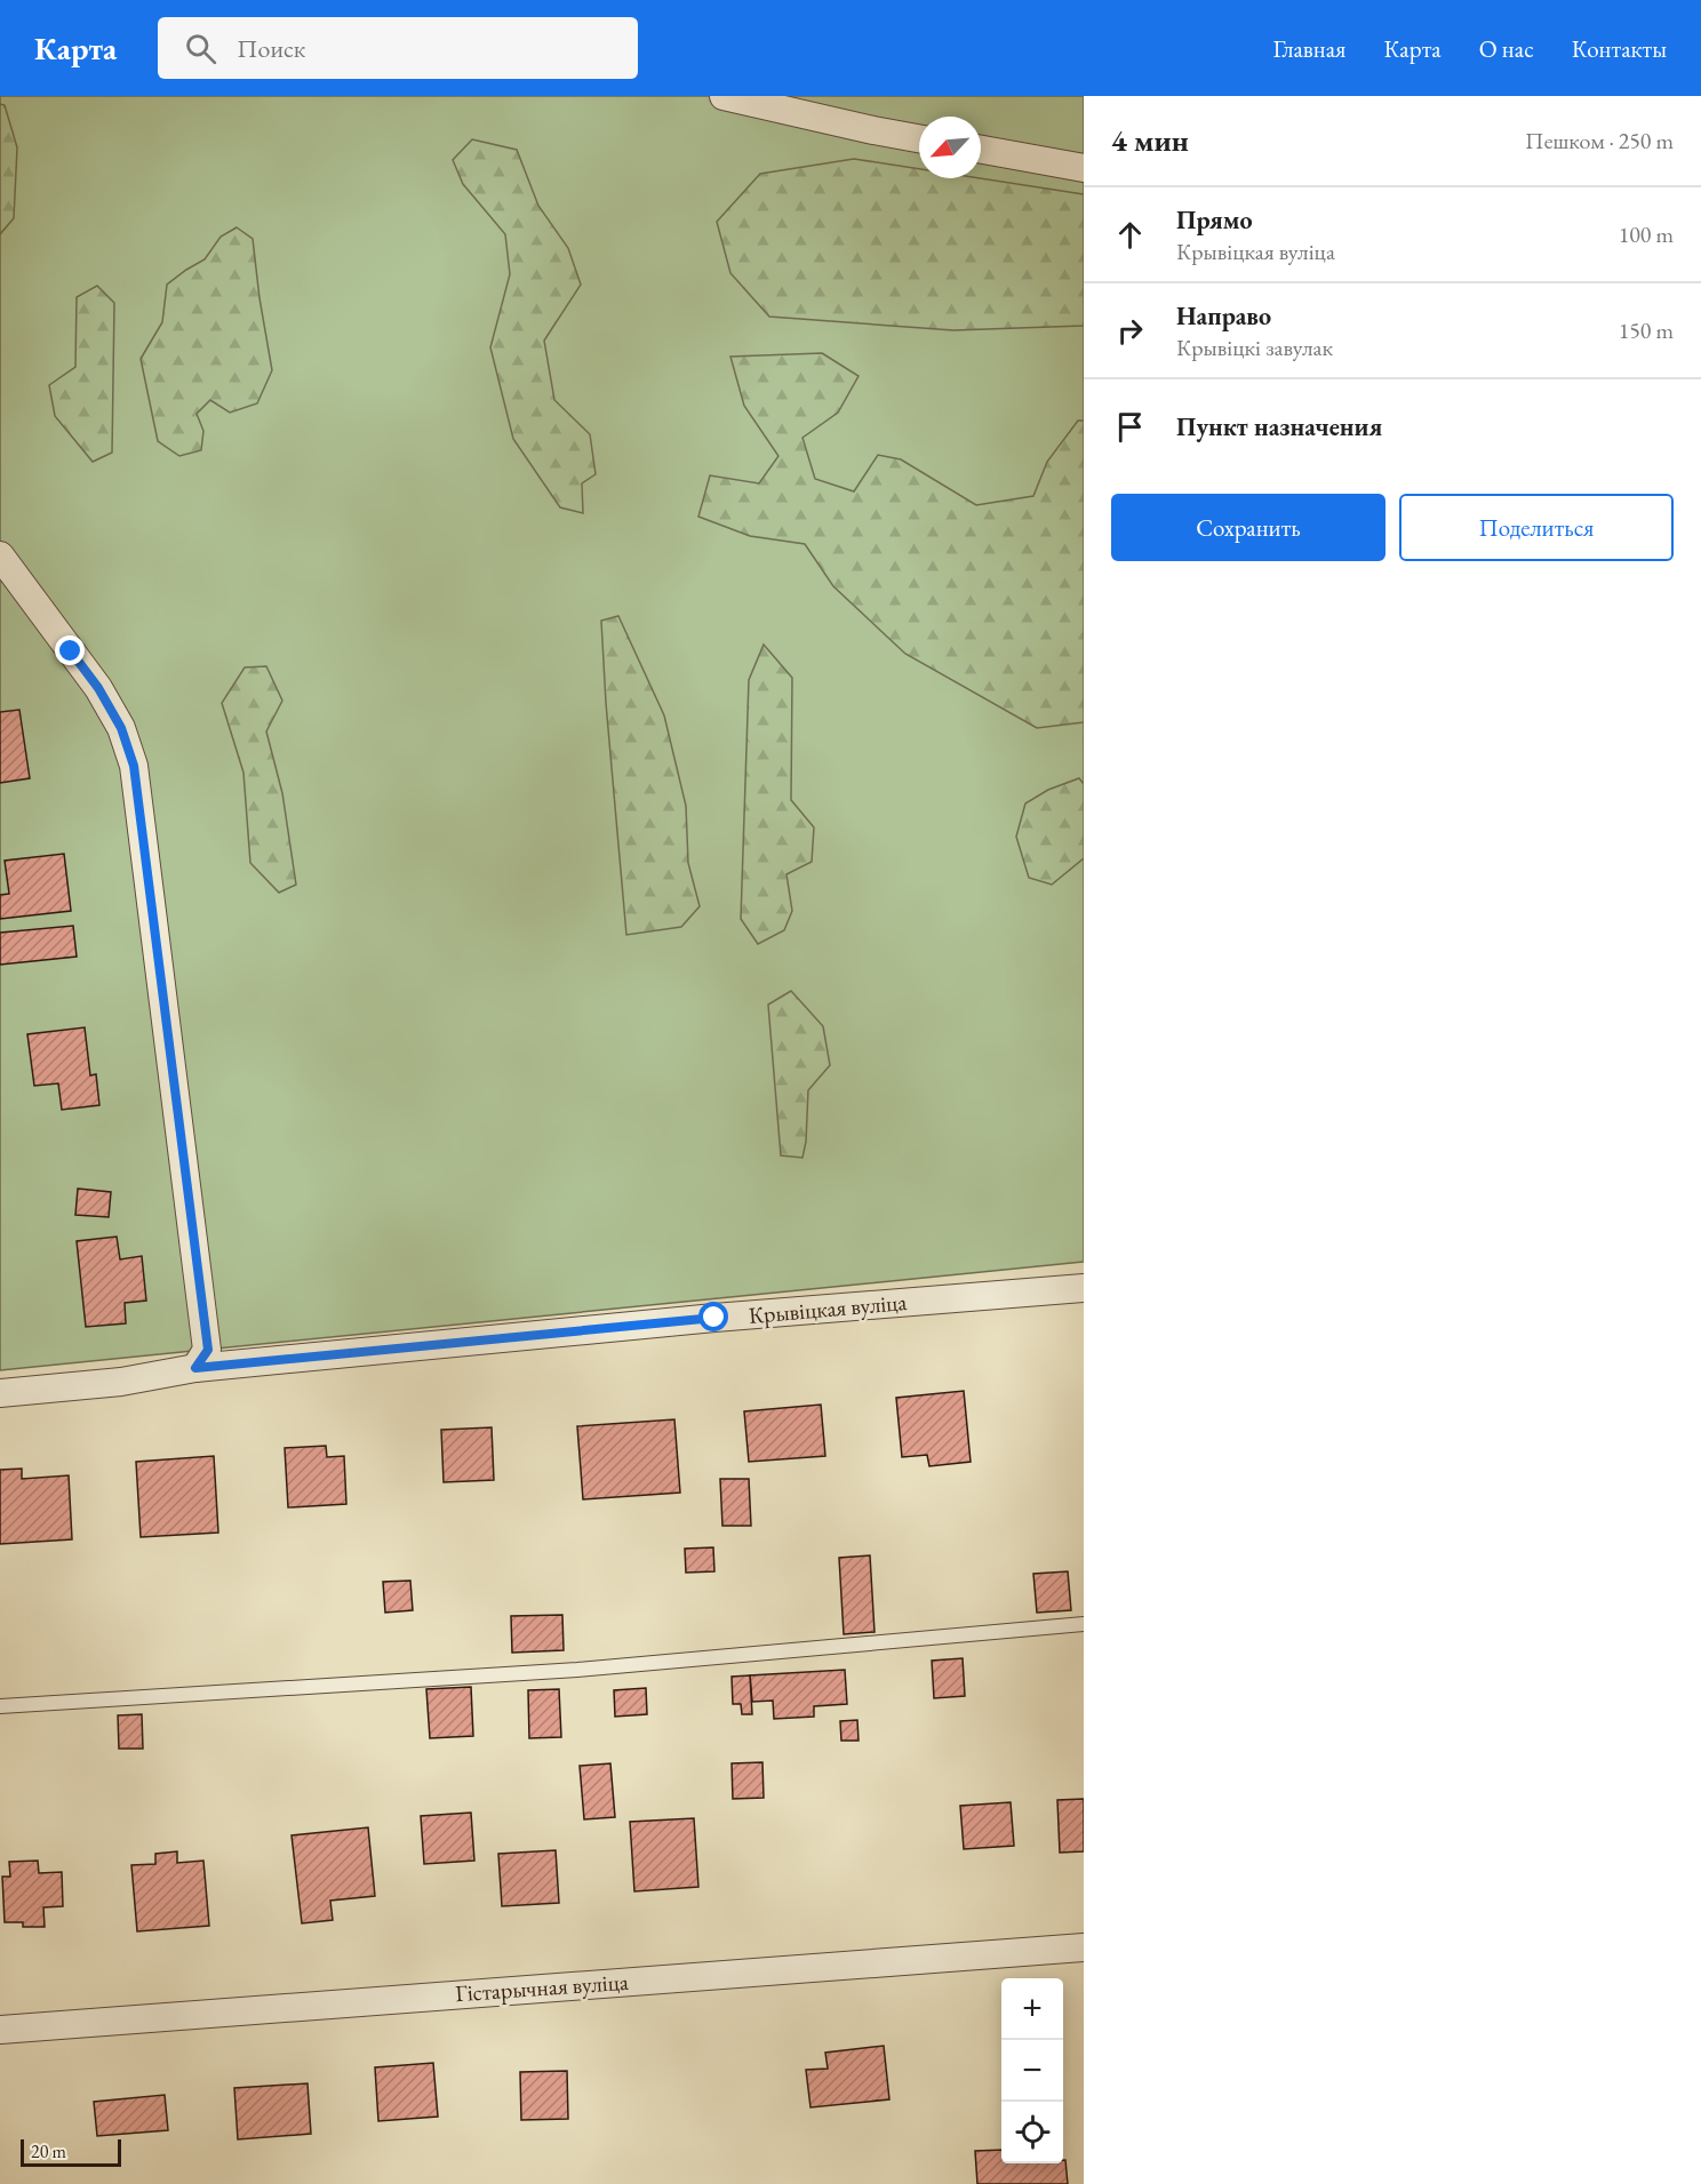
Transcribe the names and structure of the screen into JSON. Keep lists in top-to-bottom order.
{
  "streets": {
    "street": ["Крывіцкая вуліца", "Гістарычная вуліца"]
  },
  "scale_bar": "20 m",
  "north": "bottom left",
  "page": {
    "header": "Карта",
    "search": "Поиск",
    "nav": [
      "Главная",
      "Карта",
      "О нас",
      "Контакты"
    ],
    "heading": ["4 мин", "Пешком · 250 m"],
    "list": [
      ["Прямо", "Крывіцкая вуліца", "100 m"],
      ["Направо", "Крывіцкі завулак", "150 m"],
      "Пункт назначения"
    ],
    "buttons": ["Сохранить", "Поделиться"],
    "map_buttons": ["+", "−"],
    "scale": "20 m"
  }
}
